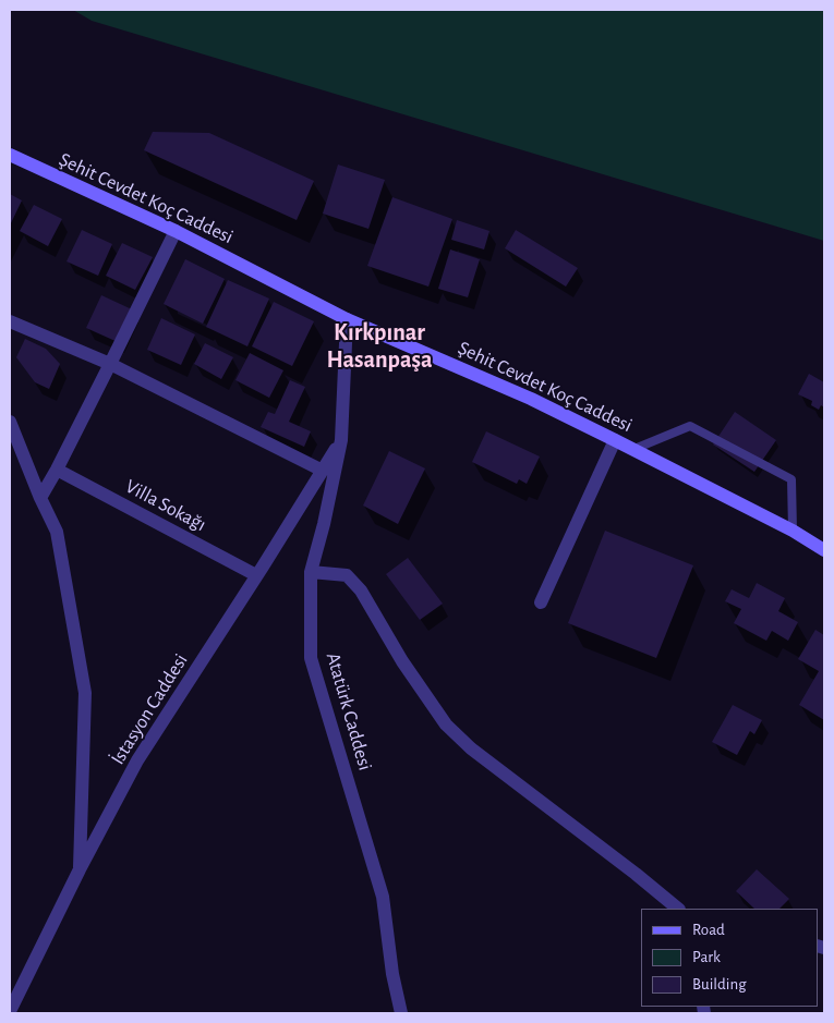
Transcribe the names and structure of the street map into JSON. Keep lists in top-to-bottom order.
{
  "streets": {
    "main road": ["Şehit Cevdet Koç Caddesi"],
    "street": ["Villa Sokağı", "İstasyon Caddesi", "Atatürk Caddesi"]
  },
  "crossings": [
    ["Şehit Cevdet Koç Caddesi", "Atatürk Caddesi"],
    ["Villa Sokağı", "İstasyon Caddesi"],
    ["İstasyon Caddesi", "Atatürk Caddesi"]
  ],
  "districts": ["Kırkpınar Hasanpaşa"],
  "legend": ["Road", "Park", "Building"]
}
